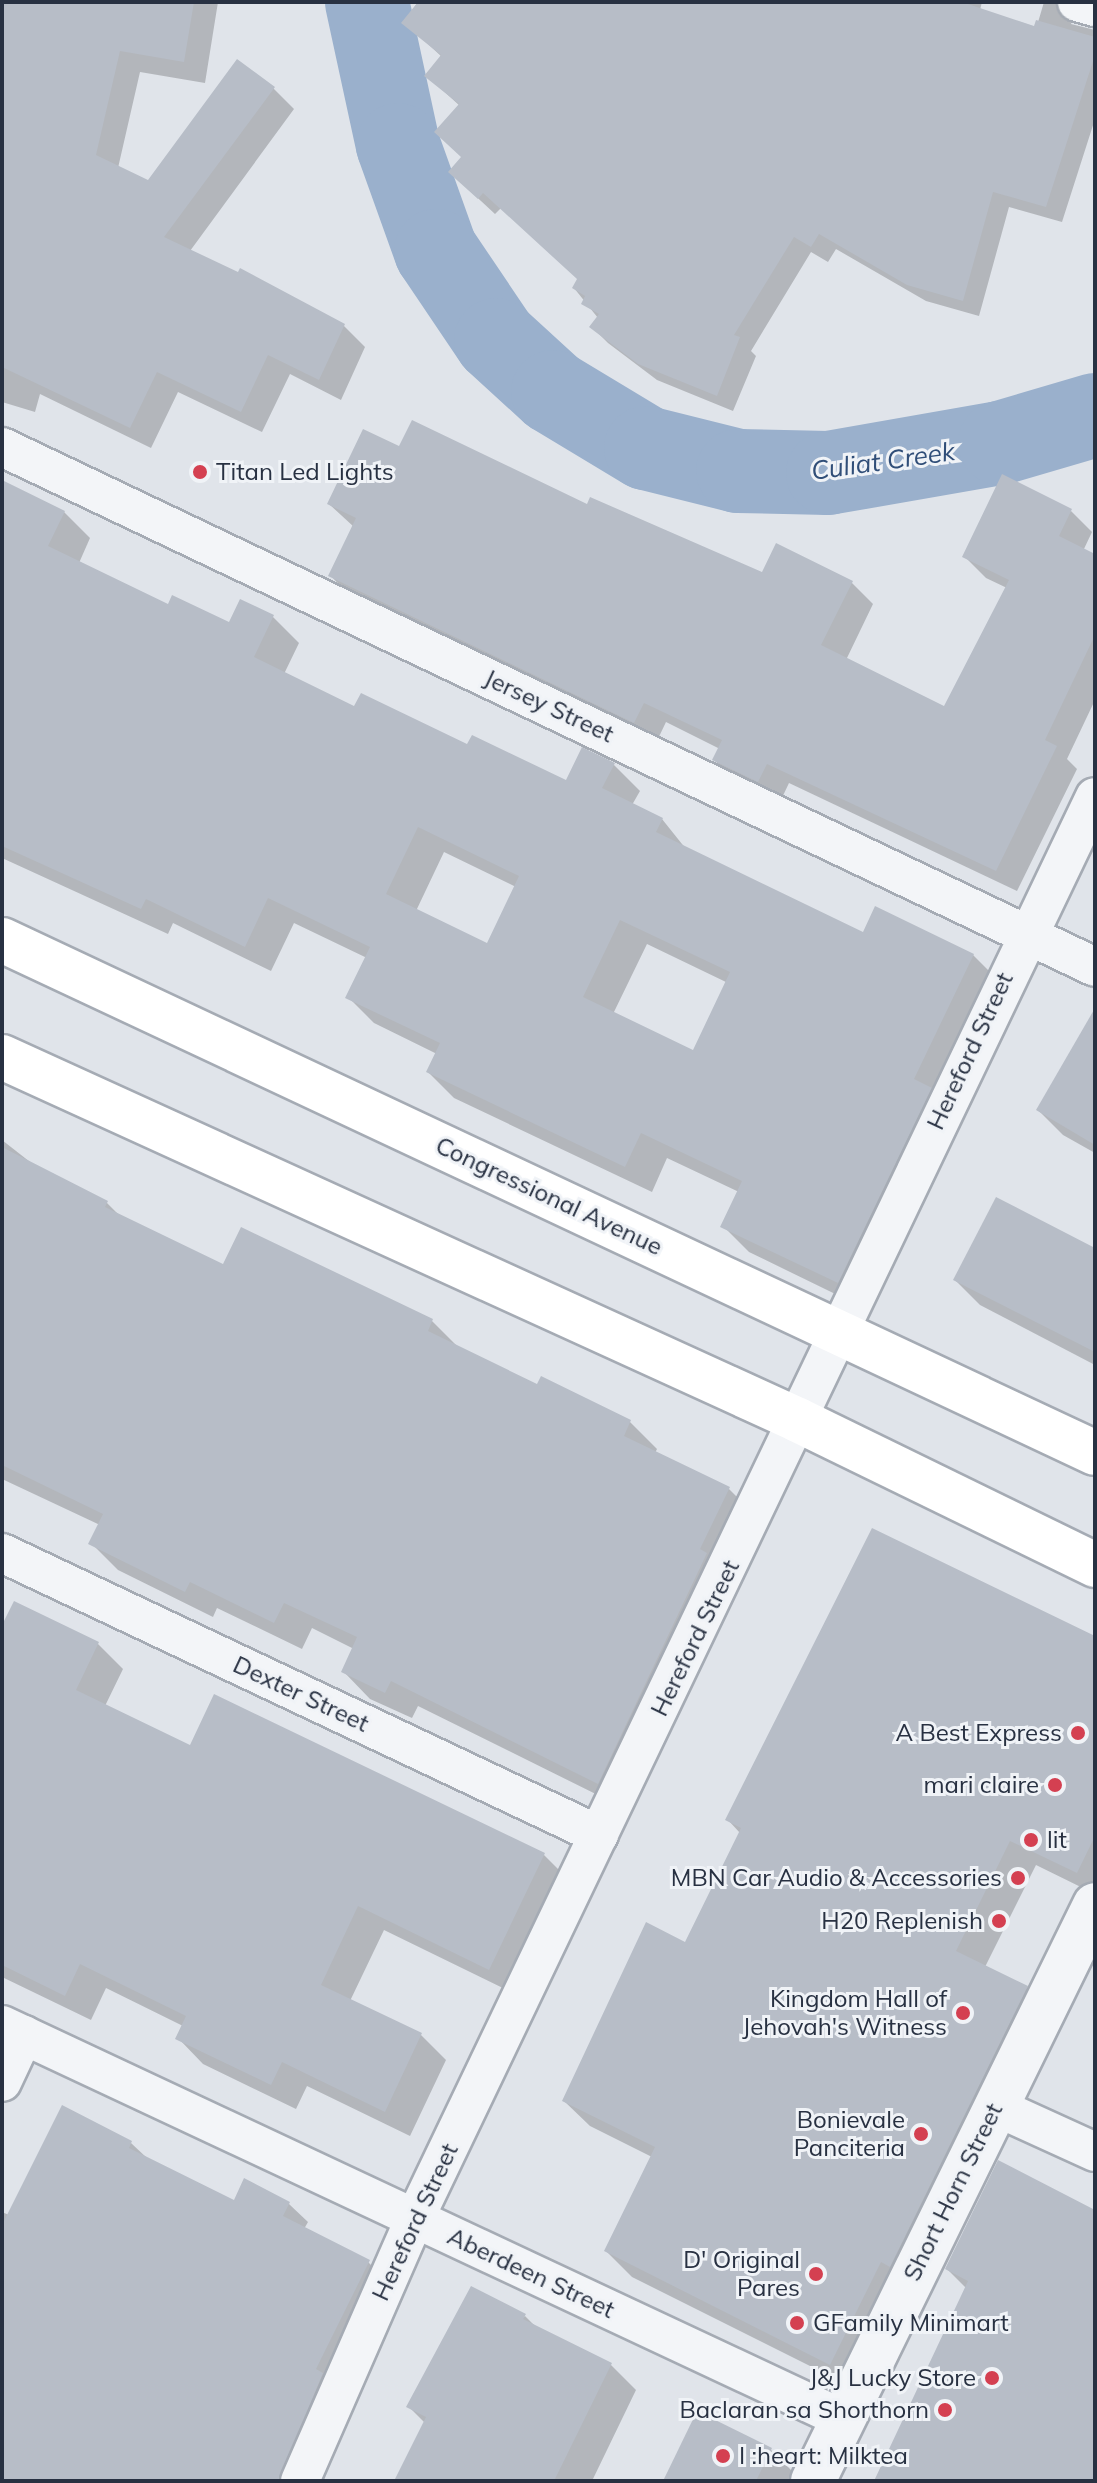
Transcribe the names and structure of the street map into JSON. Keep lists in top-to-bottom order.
{
  "streets": {
    "main road": ["Congressional Avenue"],
    "street": [
      "Jersey Street",
      "Hereford Street",
      "Dexter Street",
      "Short Horn Street",
      "Aberdeen Street"
    ]
  },
  "crossings": [
    ["Jersey Street", "Hereford Street"],
    ["Hereford Street", "Congressional Avenue"],
    ["Hereford Street", "Dexter Street"],
    ["Hereford Street", "Aberdeen Street"],
    ["Short Horn Street", "Aberdeen Street"]
  ],
  "water": ["Culiat Creek"],
  "places": [
    "Titan Led Lights",
    "A Best Express",
    "mari claire",
    "lit",
    "MBN Car Audio & Accessories",
    "H20 Replenish",
    "Kingdom Hall of Jehovah's Witness",
    "Bonievale Panciteria",
    "D' Original Pares",
    "GFamily Minimart",
    "J&J Lucky Store",
    "Baclaran sa Shorthorn",
    "I :heart: Milktea"
  ]
}
